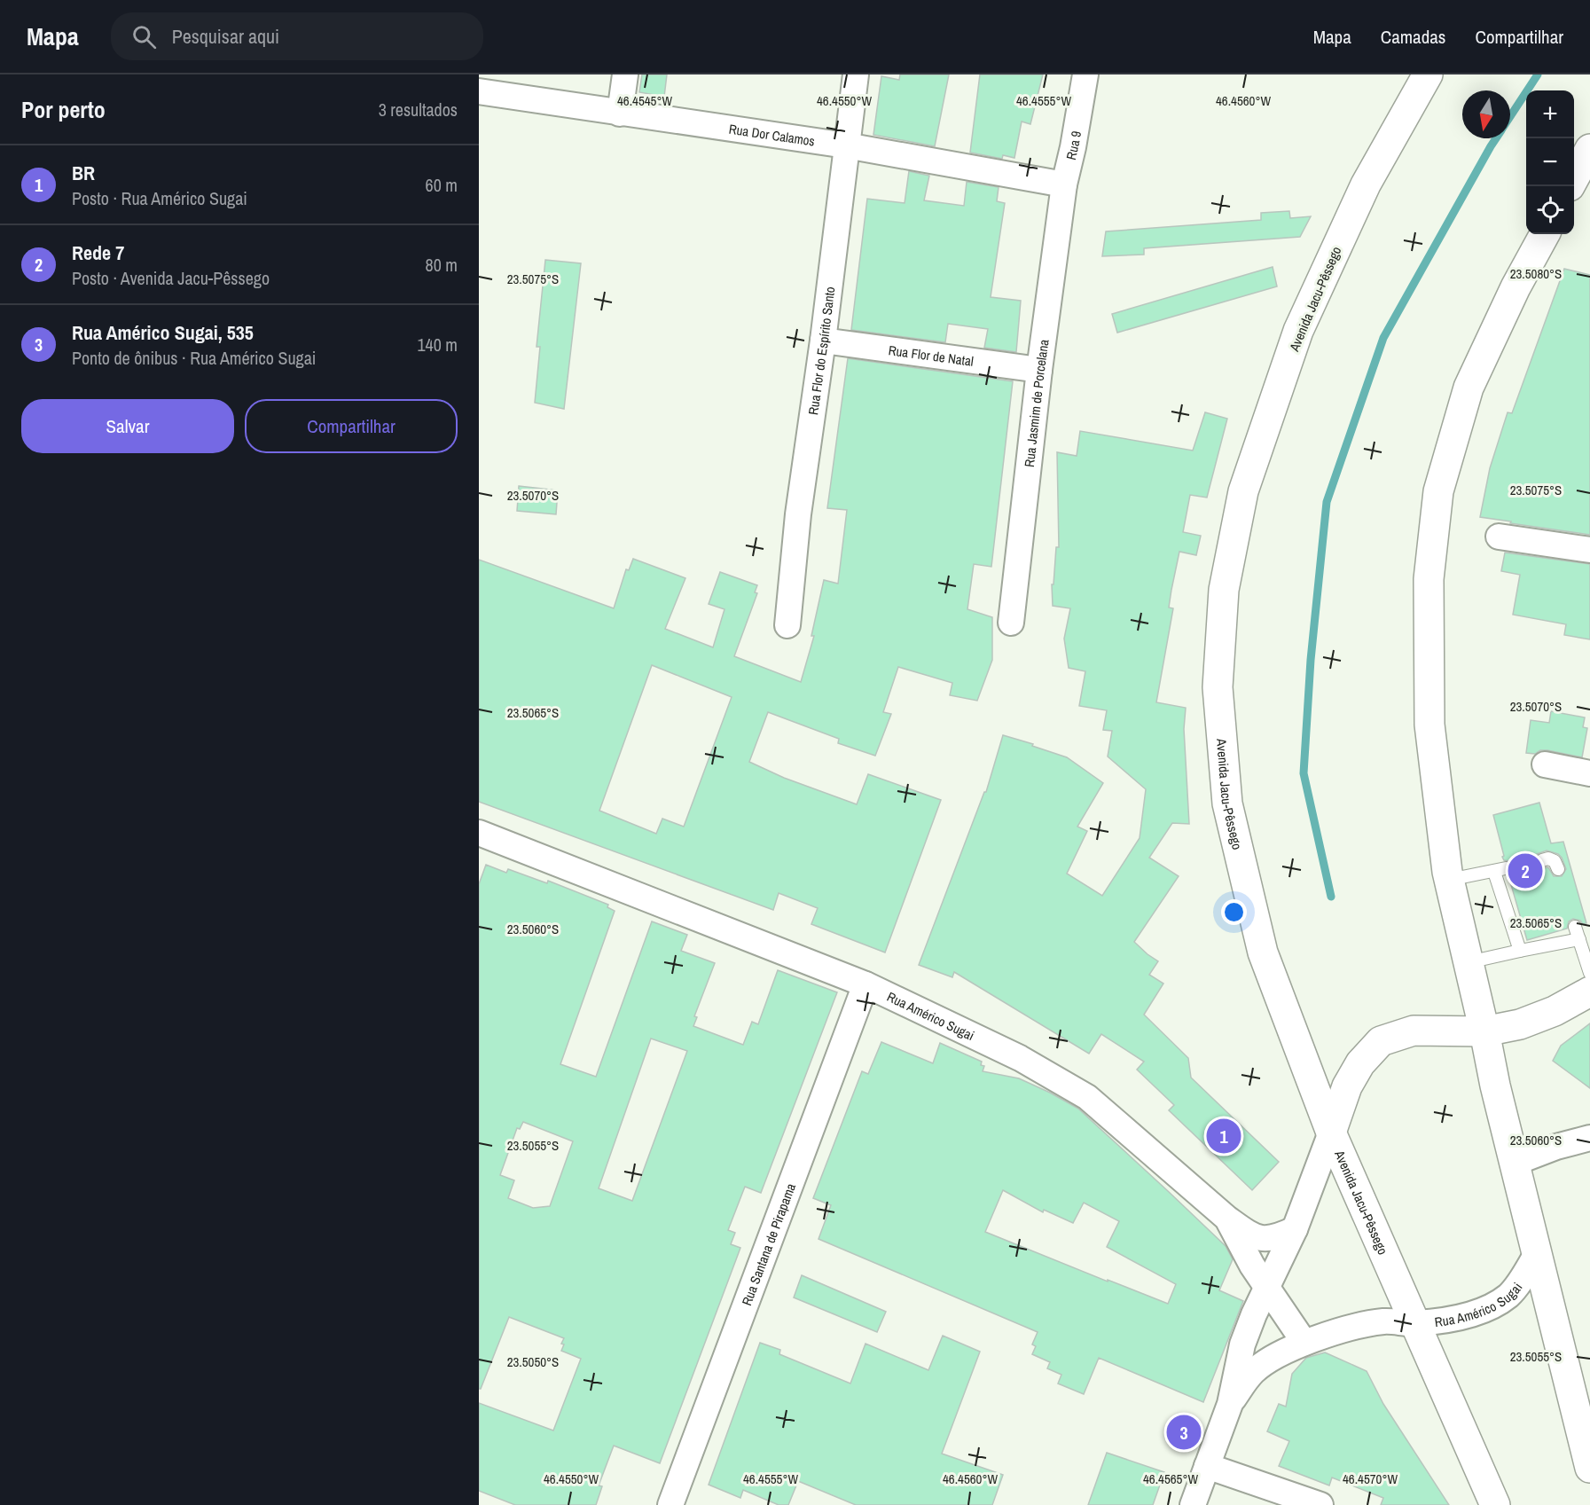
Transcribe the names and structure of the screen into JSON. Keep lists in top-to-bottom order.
{
  "streets": {
    "main road": ["Avenida Jacu-Pêssego", "Rua Américo Sugai"],
    "street": [
      "Rua Dor Calamos",
      "Rua 9",
      "Rua Flor do Espírito Santo",
      "Rua Flor de Natal",
      "Rua Jasmim de Porcelana",
      "Rua Santana de Pirapama"
    ]
  },
  "crossings": [
    ["Rua Dor Calamos", "Rua 9"],
    ["Rua Dor Calamos", "Rua Flor do Espírito Santo"],
    ["Rua Dor Calamos", "Rua Jasmim de Porcelana"],
    ["Rua 9", "Rua Jasmim de Porcelana"],
    ["Avenida Jacu-Pêssego", "Rua Américo Sugai"],
    ["Rua Flor do Espírito Santo", "Rua Flor de Natal"],
    ["Rua Flor de Natal", "Rua Jasmim de Porcelana"],
    ["Rua Américo Sugai", "Rua Santana de Pirapama"]
  ],
  "north": "bottom",
  "page": {
    "header": "Mapa",
    "search": "Pesquisar aqui",
    "nav": ["Mapa", "Camadas", "Compartilhar"],
    "heading": ["Por perto", "3 resultados"],
    "map_buttons": ["+", "−"],
    "list": [
      {
        "mark": "1",
        "name": "BR",
        "note": "Posto · Rua Américo Sugai",
        "value": "60 m"
      },
      {
        "mark": "2",
        "name": "Rede 7",
        "note": "Posto · Avenida Jacu-Pêssego",
        "value": "80 m"
      },
      {
        "mark": "3",
        "name": "Rua Américo Sugai, 535",
        "note": "Ponto de ônibus · Rua Américo Sugai",
        "value": "140 m"
      }
    ],
    "buttons": ["Salvar", "Compartilhar"],
    "pins": ["2", "1", "3"]
  },
  "coordinates": [
    "46.4545°W",
    "46.4550°W",
    "46.4555°W",
    "46.4560°W",
    "23.5080°S",
    "23.5075°S",
    "23.5070°S",
    "23.5065°S",
    "23.5060°S",
    "23.5055°S",
    "23.5050°S",
    "46.4565°W",
    "46.4570°W"
  ]
}
